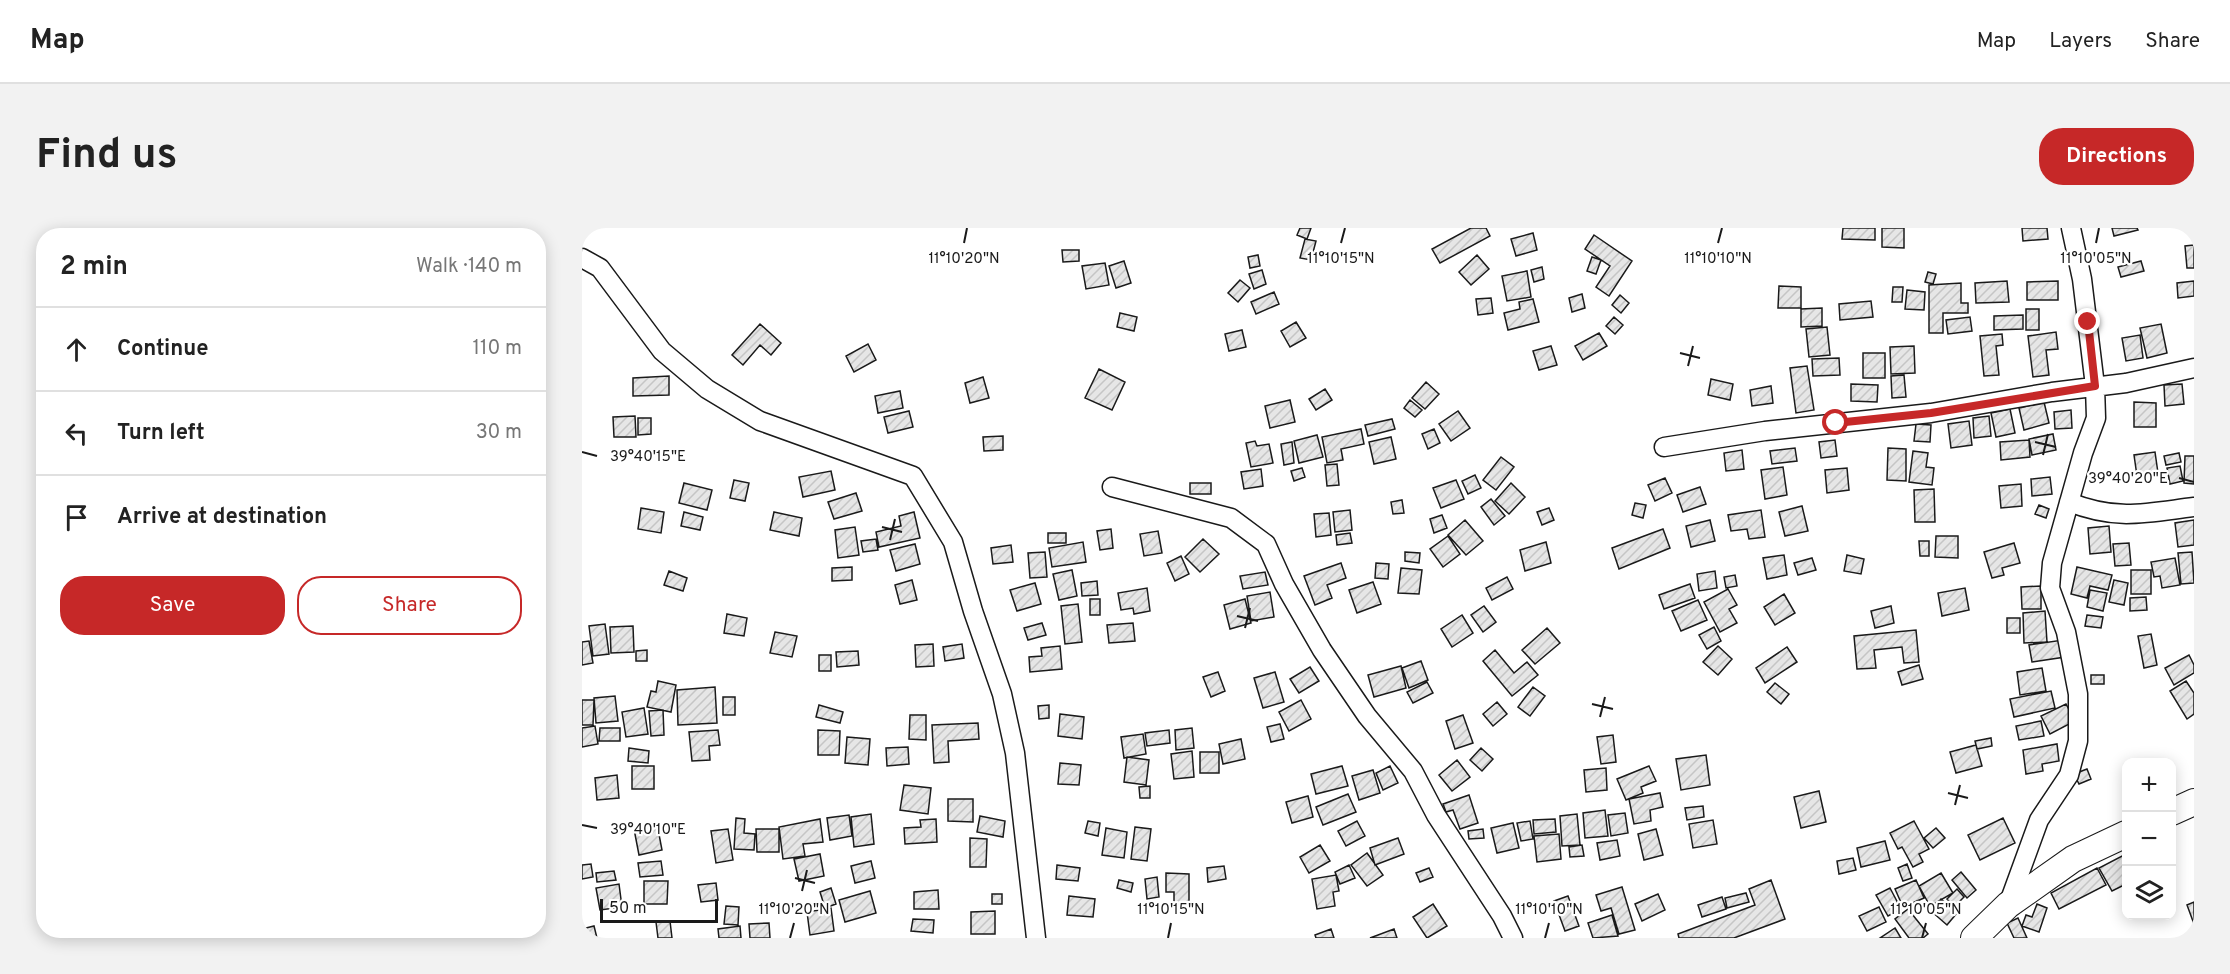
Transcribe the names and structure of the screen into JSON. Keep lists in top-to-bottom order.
{
  "scale_bar": "50 m",
  "page": {
    "header": "Map",
    "nav": ["Map", "Layers", "Share"],
    "buttons": [
      "Directions",
      ["Save", "Share"]
    ],
    "title": "Find us",
    "heading": ["2 min", "Walk · 140 m"],
    "list": [
      ["Continue", "110 m"],
      ["Turn left", "30 m"],
      "Arrive at destination"
    ],
    "map_buttons": ["+", "−"],
    "scale": "50 m"
  },
  "coordinates": [
    "11°10'20\"N",
    "11°10'15\"N",
    "11°10'10\"N",
    "11°10'05\"N",
    "39°40'15\"E",
    "39°40'20\"E",
    "39°40'10\"E"
  ]
}
